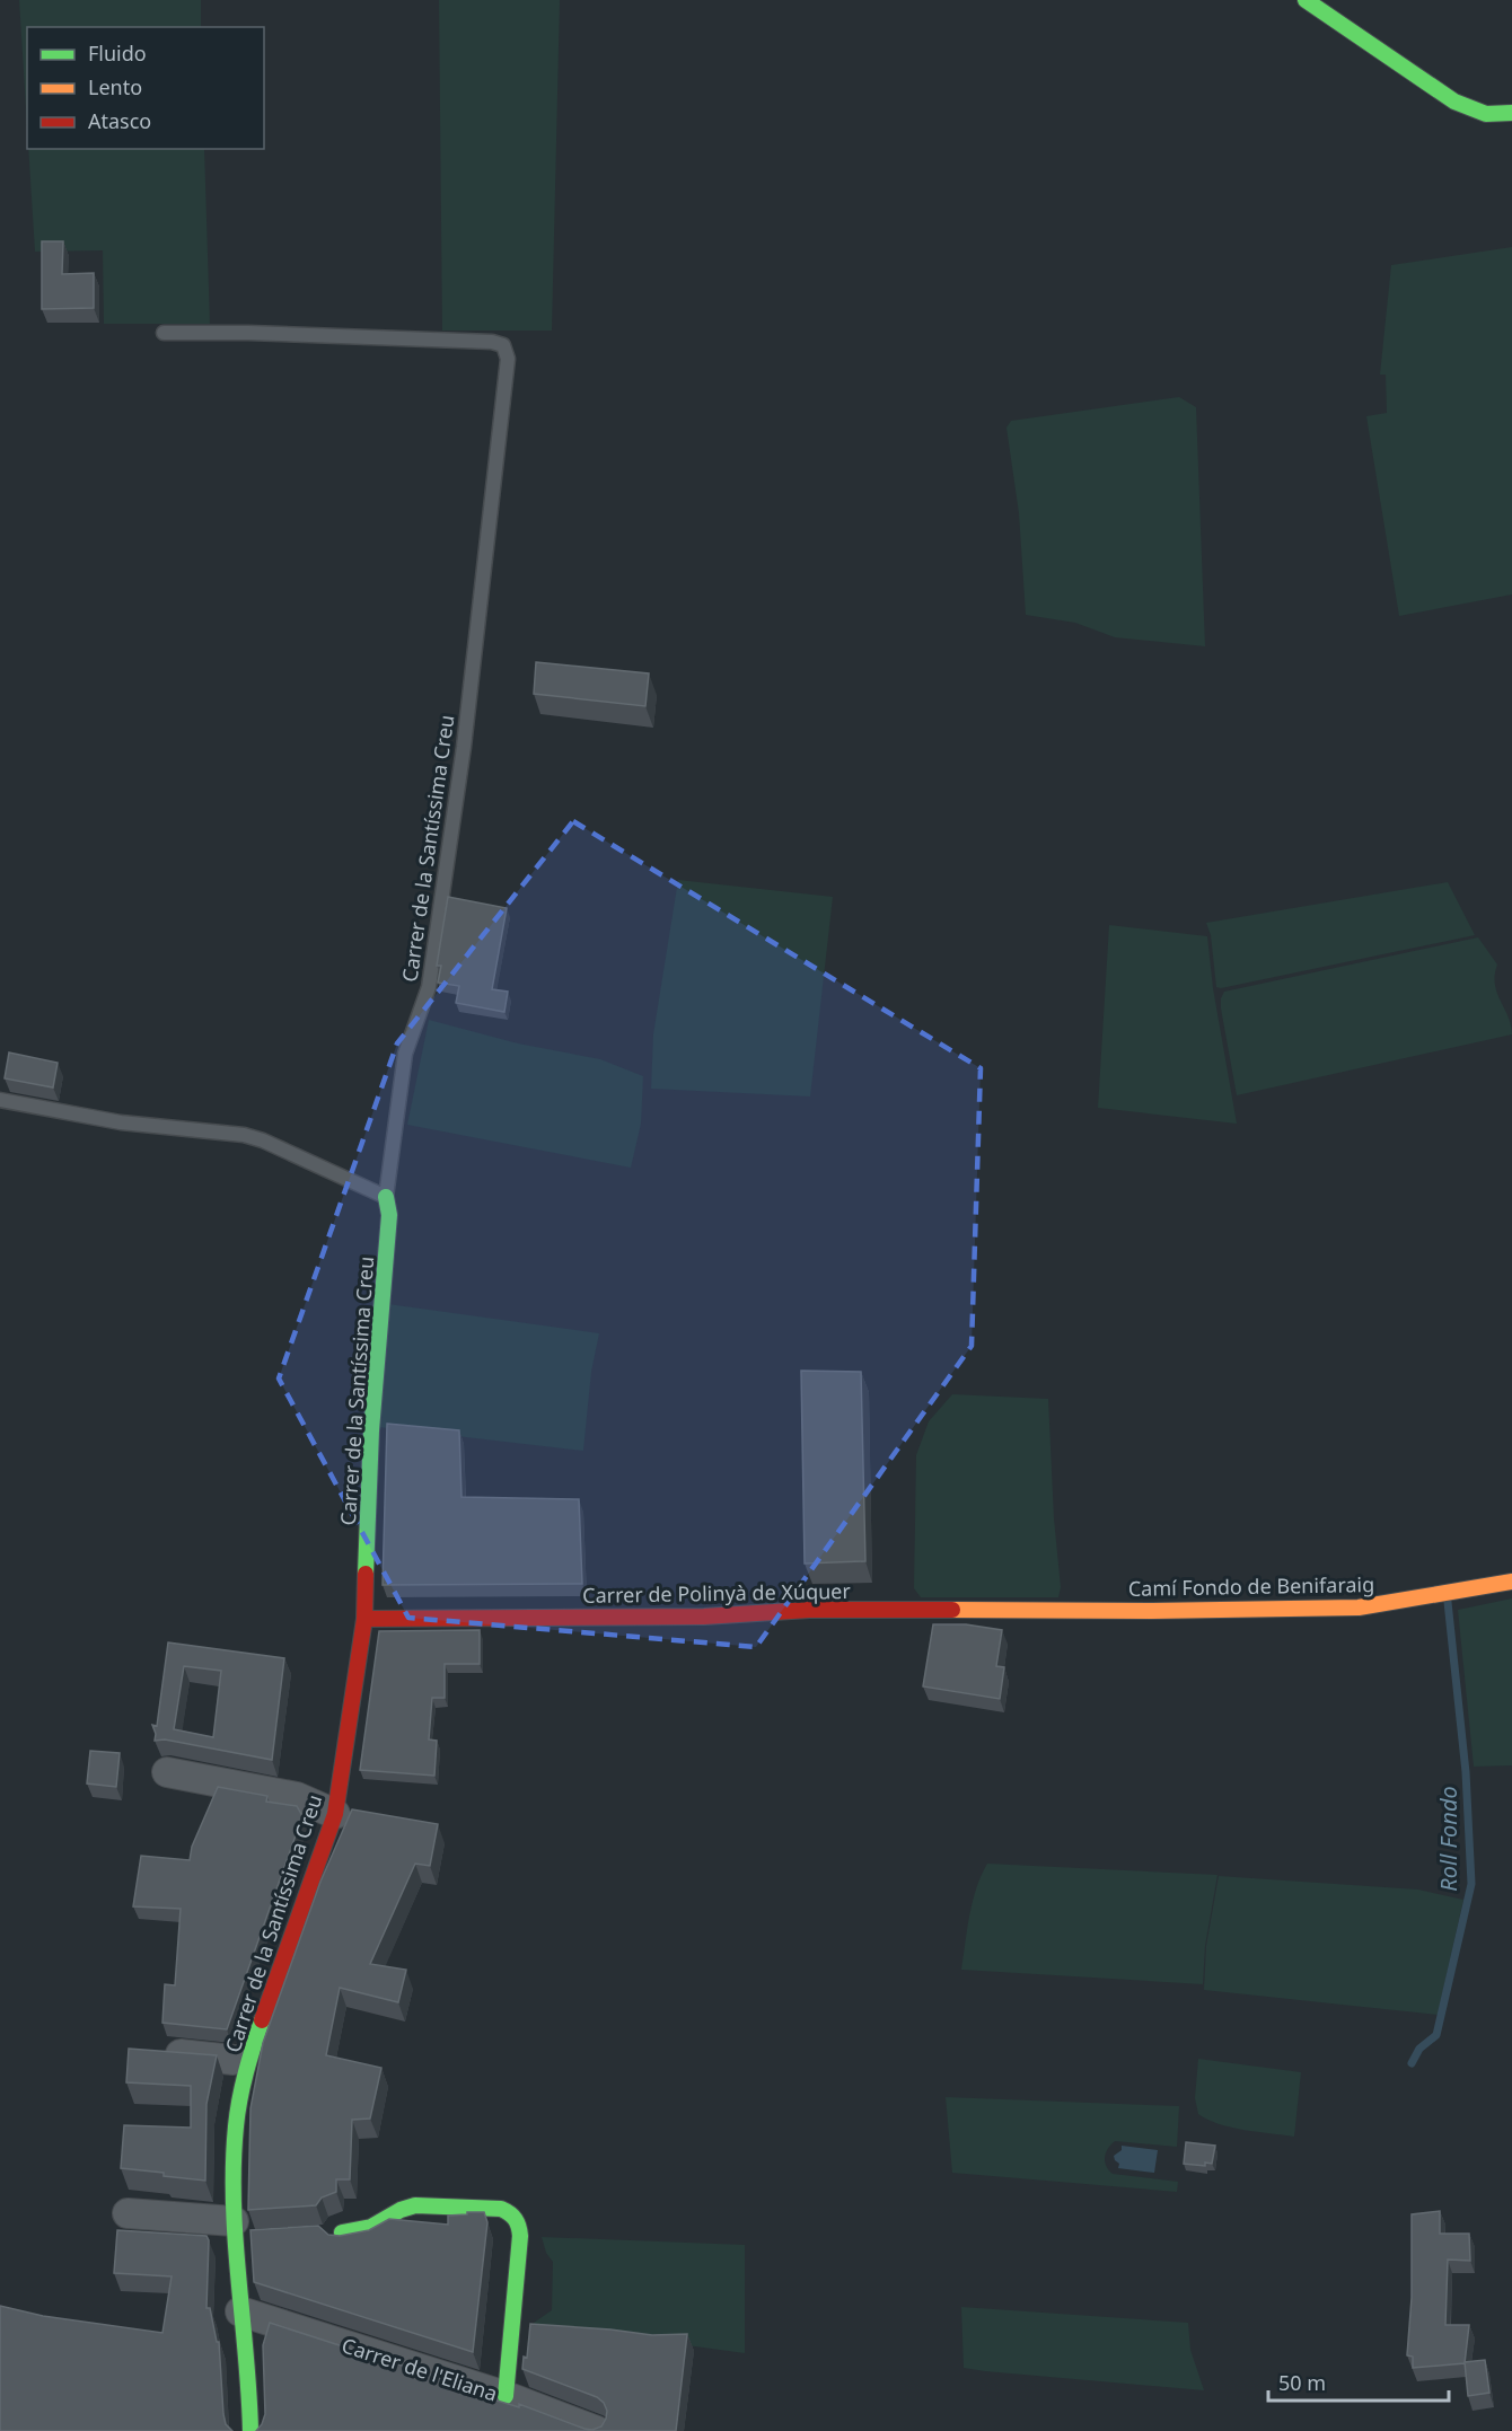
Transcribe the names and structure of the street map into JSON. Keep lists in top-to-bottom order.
{
  "streets": {
    "street": [
      "Carrer de la Santíssima Creu",
      "Camí Fondo de Benifaraig",
      "Carrer de Polinyà de Xúquer",
      "Carrer de l'Eliana"
    ]
  },
  "crossings": [
    ["Carrer de la Santíssima Creu", "Carrer de Polinyà de Xúquer"],
    ["Carrer de la Santíssima Creu", "Carrer de l'Eliana"],
    ["Camí Fondo de Benifaraig", "Carrer de Polinyà de Xúquer"]
  ],
  "water": ["Roll Fondo"],
  "legend": ["Fluido", "Lento", "Atasco"],
  "scale_bar": "50 m"
}
